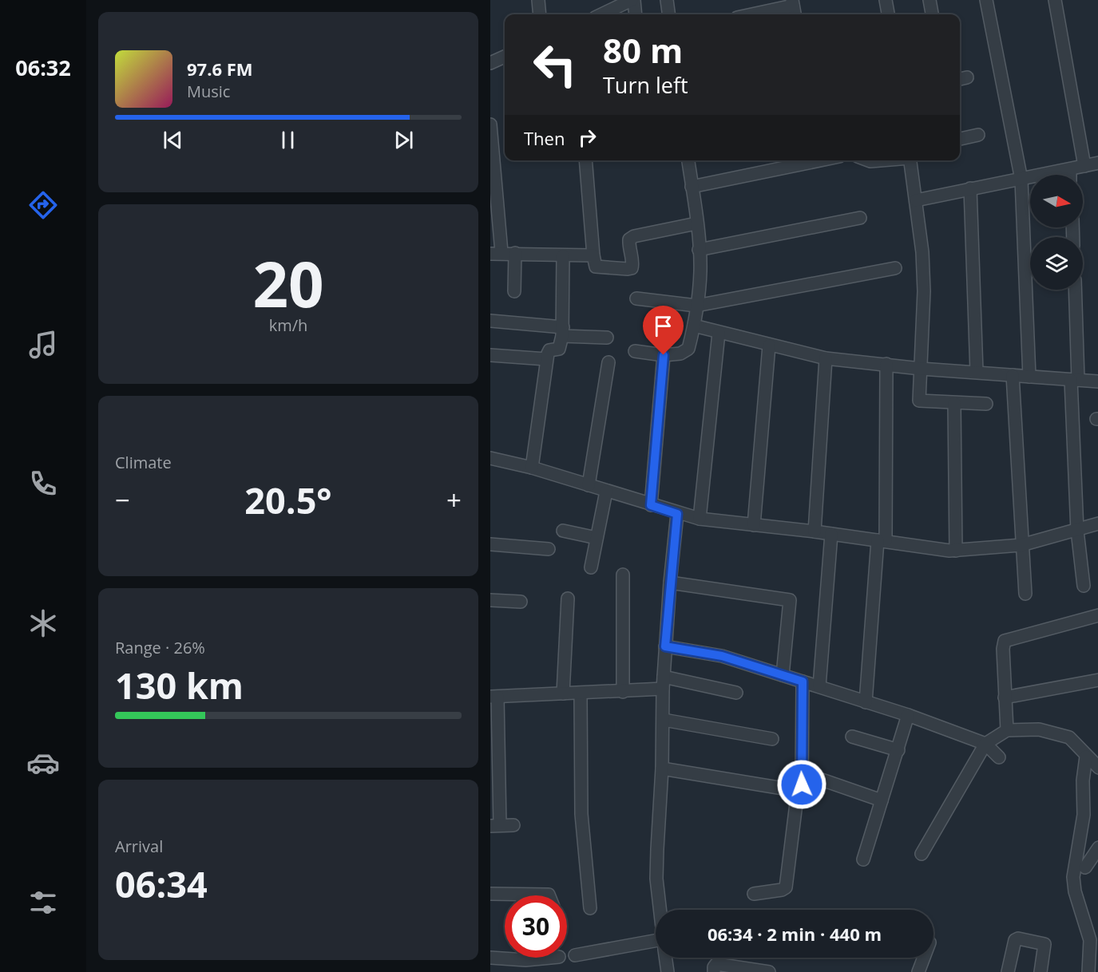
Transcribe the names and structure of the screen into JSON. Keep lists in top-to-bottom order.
{
  "north": "right",
  "page": {
    "tabs": "06:32",
    "turn": ["80 m", "Turn left"],
    "song": ["97.6 FM", "Music"],
    "then": "Then",
    "tile": [
      ["20", "km/h"],
      "Climate",
      ["Range · 26%", "130 km"],
      ["Arrival", "06:34"]
    ],
    "heat": ["−", "20.5°", "+"],
    "limit": "30",
    "trip": "06:34 · 2 min · 440 m"
  }
}
